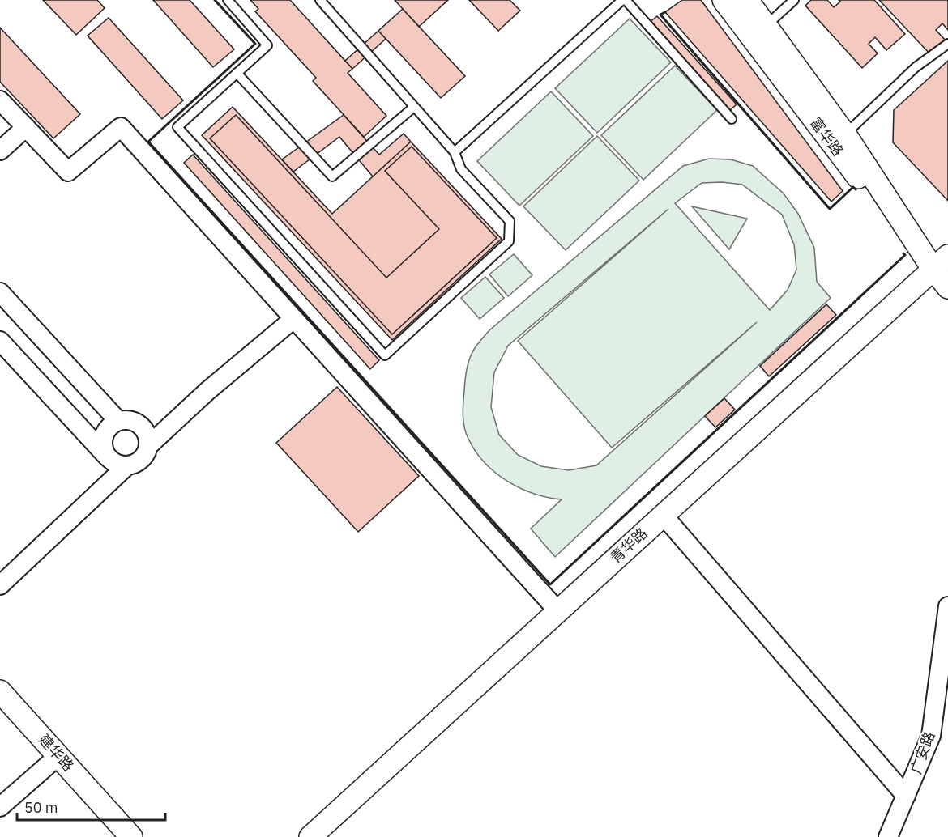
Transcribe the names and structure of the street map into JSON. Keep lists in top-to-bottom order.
{
  "streets": {
    "street": [
      "富华路",
      "青华路",
      "建华路",
      "广安路"
    ]
  },
  "crossings": [
    ["富华路", "青华路"]
  ],
  "scale_bar": "50 m"
}
